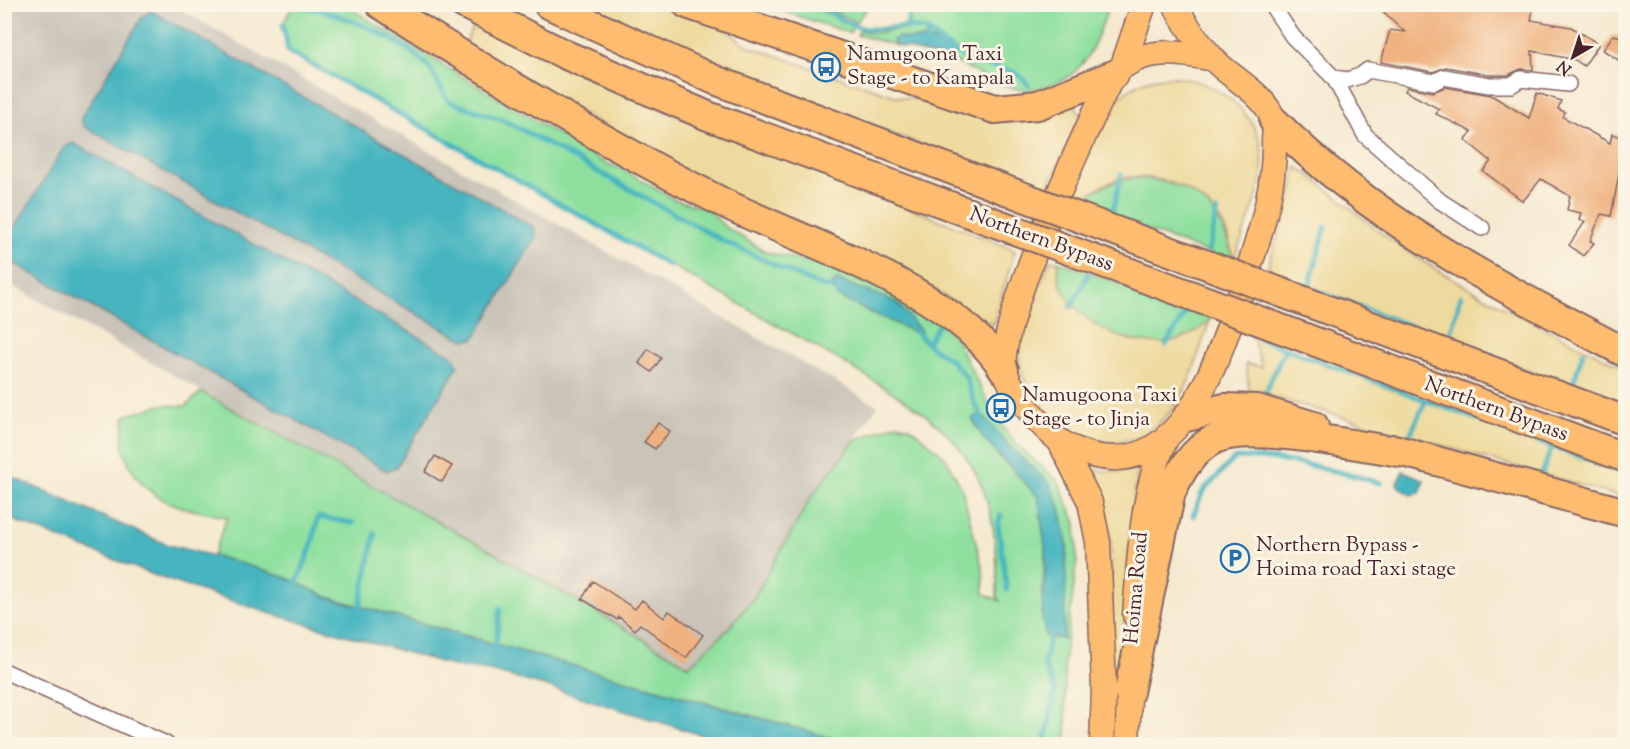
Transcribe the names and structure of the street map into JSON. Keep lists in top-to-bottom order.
{
  "streets": {
    "highway": ["Northern Bypass"],
    "main road": ["Hoima Road"]
  },
  "places": {
    "bus stop": ["Namugoona Taxi Stage - to Kampala", "Namugoona Taxi Stage - to Jinja"],
    "parking": ["Northern Bypass - Hoima road Taxi stage"]
  },
  "north": "bottom left"
}
